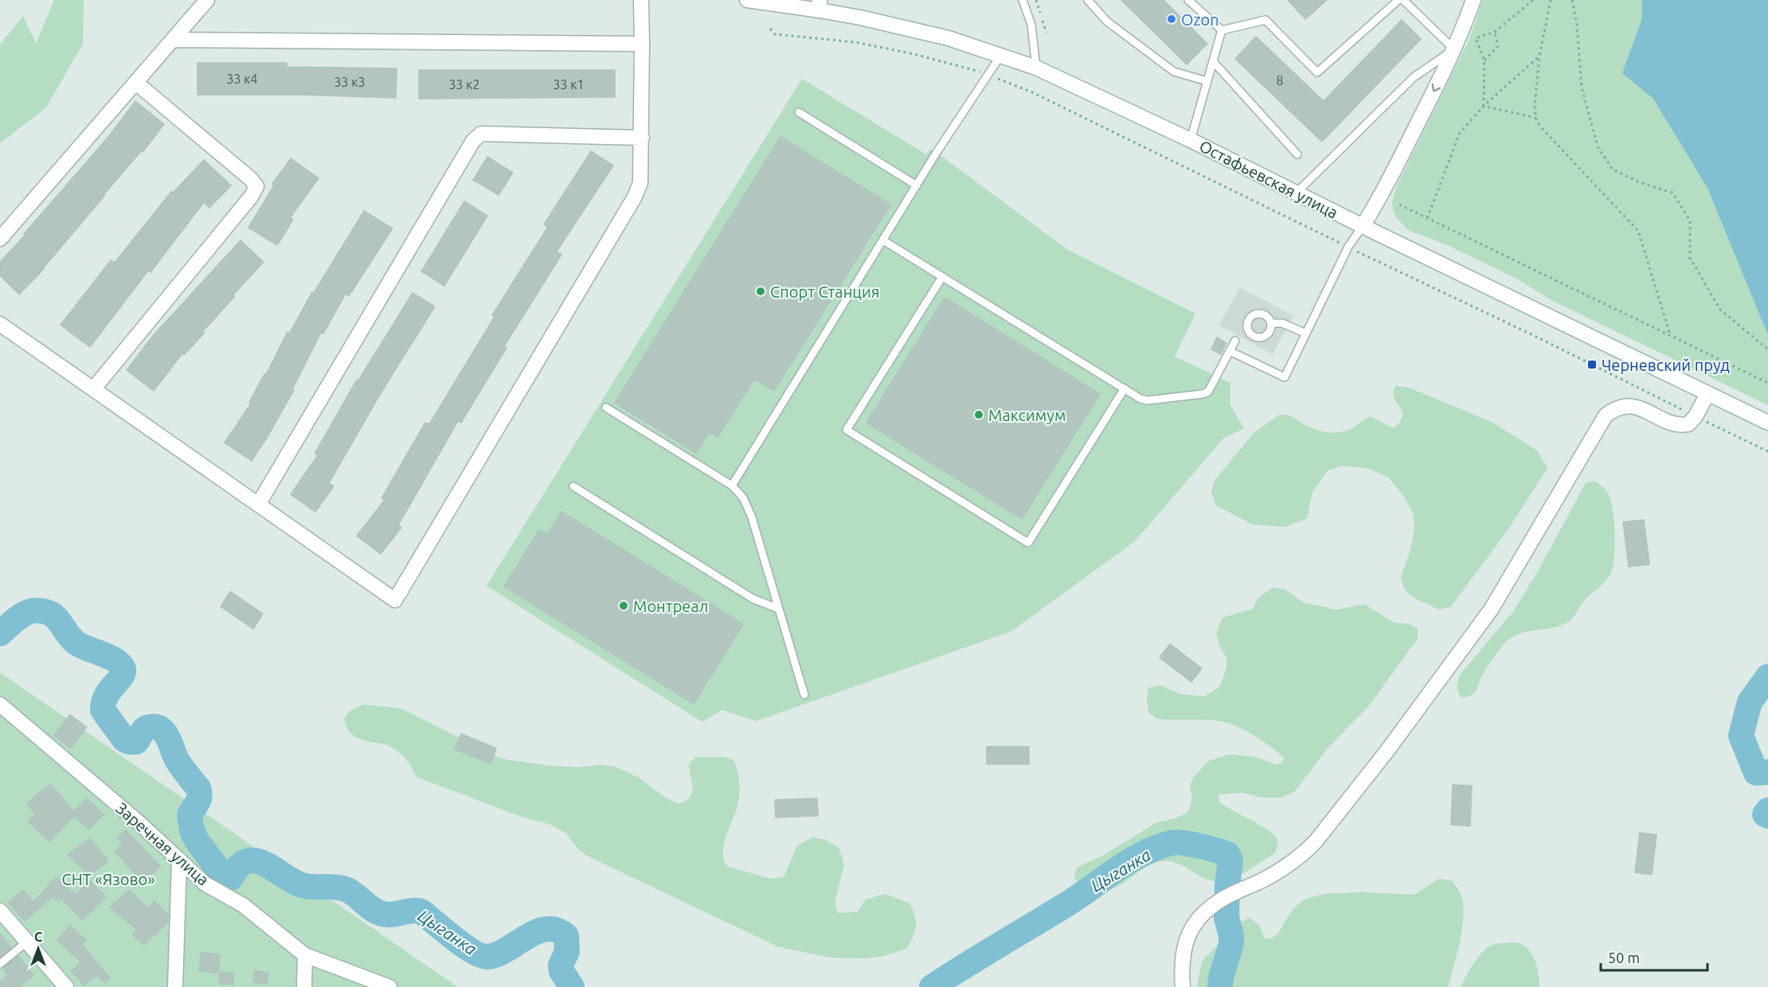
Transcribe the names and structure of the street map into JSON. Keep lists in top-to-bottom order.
{
  "streets": {
    "street": ["Остафьевская улица", "Заречная улица"]
  },
  "water": ["Цыганка"],
  "parks": ["СНТ «Язово»"],
  "places": {
    "other": [
      "Ozon",
      "Спорт Станция",
      "Максимум",
      "Монтреал"
    ],
    "transit": ["Черневский пруд"]
  },
  "house_numbers": [
    "33 к4",
    "8",
    "33 к3",
    "33 к2",
    "33 к1"
  ],
  "scale_bar": "50 m",
  "north": "top"
}
